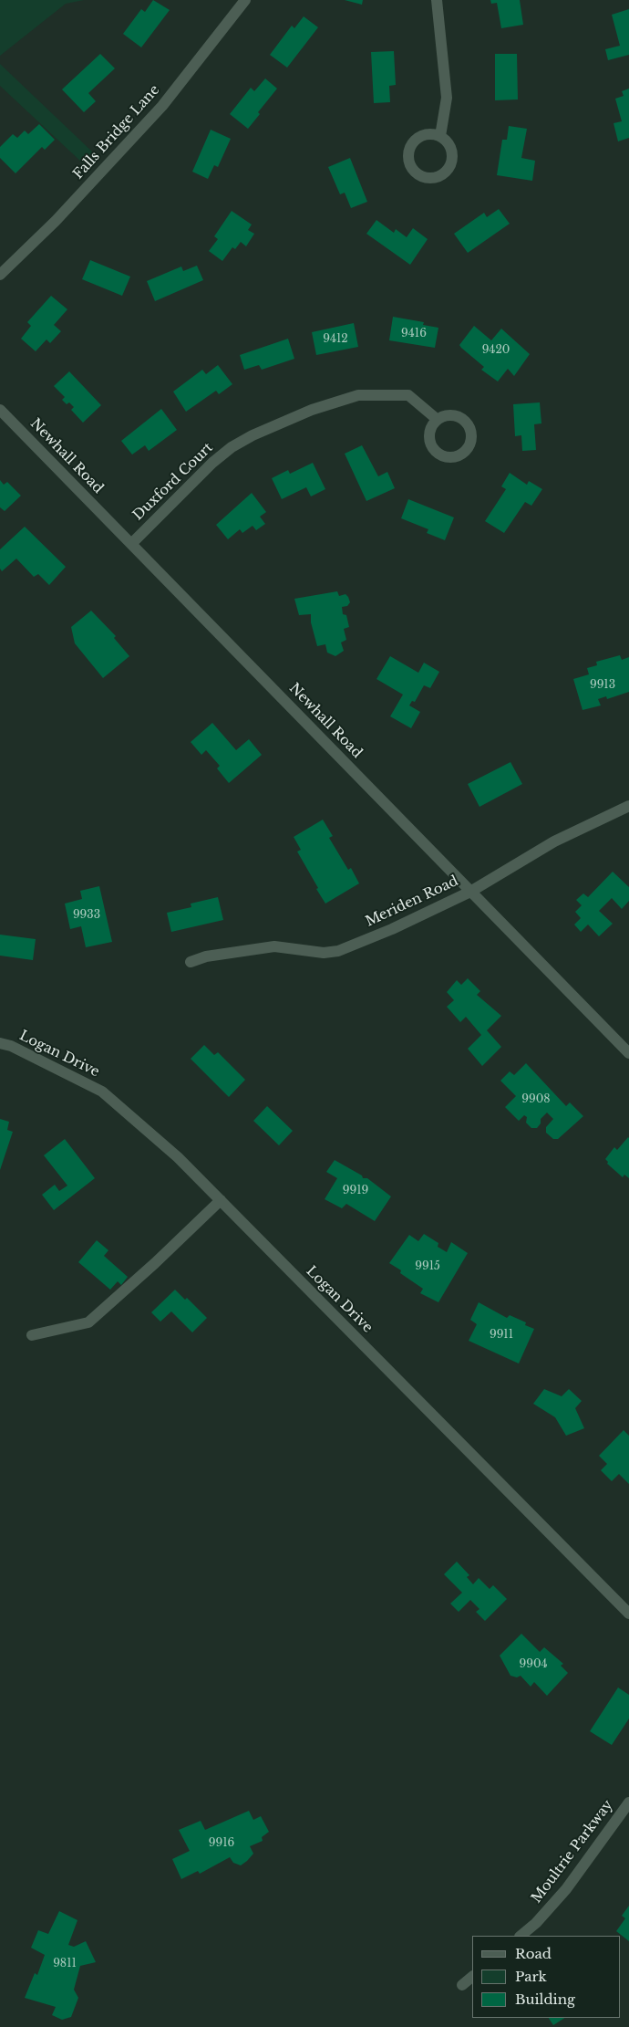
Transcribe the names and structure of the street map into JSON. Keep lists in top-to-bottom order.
{
  "streets": {
    "street": [
      "Falls Bridge Lane",
      "Newhall Road",
      "Duxford Court",
      "Meriden Road",
      "Logan Drive",
      "Moultrie Parkway"
    ]
  },
  "crossings": [
    ["Newhall Road", "Duxford Court"],
    ["Newhall Road", "Meriden Road"]
  ],
  "house_numbers": [
    "9416",
    "9412",
    "9420",
    "9913",
    "9933",
    "9908",
    "9919",
    "9915",
    "9911",
    "9904",
    "9916",
    "9811"
  ],
  "legend": ["Road", "Park", "Building"]
}
